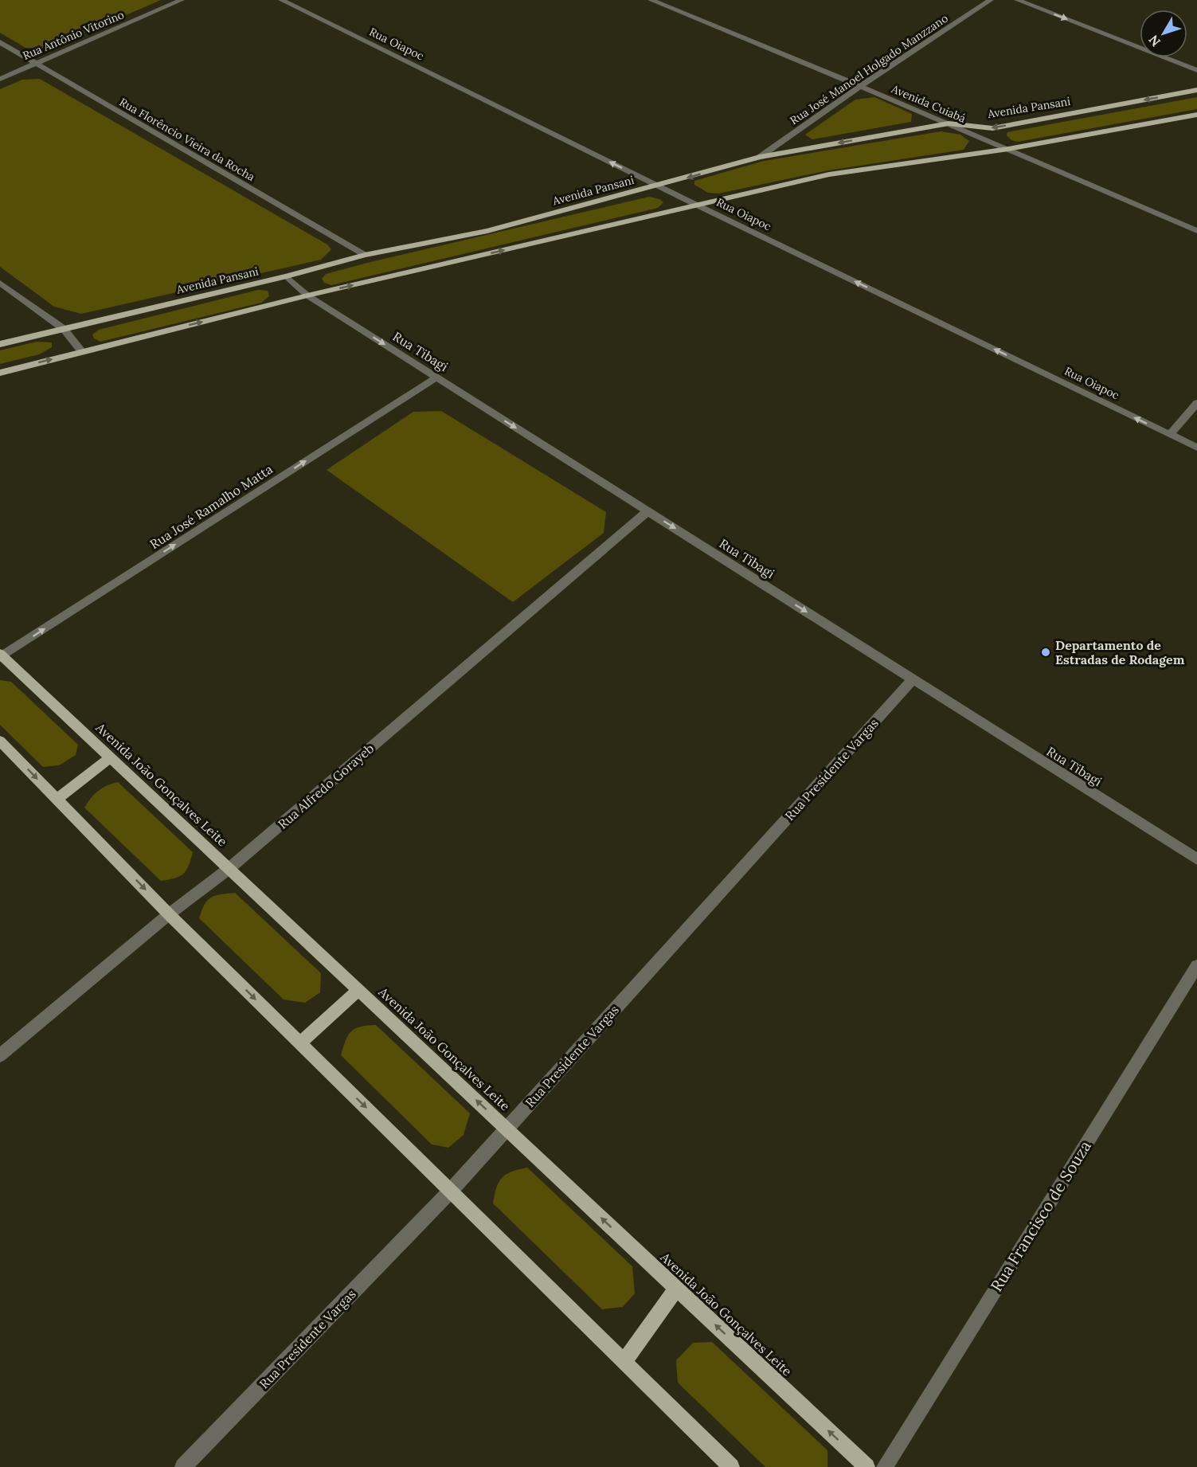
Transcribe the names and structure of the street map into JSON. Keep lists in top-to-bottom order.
{
  "streets": {
    "main road": ["Avenida Pansani", "Avenida João Gonçalves Leite"],
    "street": [
      "Rua Antônio Vitorino",
      "Rua Oiapoc",
      "Rua José Manoel Holgado Manzzano",
      "Avenida Cuiabá",
      "Rua Florêncio Vieira da Rocha",
      "Rua Tibagi",
      "Rua José Ramalho Matta",
      "Rua Presidente Vargas",
      "Rua Alfredo Gorayeb",
      "Rua Francisco de Souza"
    ]
  },
  "crossings": [
    ["Rua Antônio Vitorino", "Rua Florêncio Vieira da Rocha"],
    ["Rua Oiapoc", "Avenida Pansani"],
    ["Rua José Manoel Holgado Manzzano", "Avenida Cuiabá"],
    ["Rua José Manoel Holgado Manzzano", "Avenida Pansani"],
    ["Avenida Cuiabá", "Avenida Pansani"],
    ["Avenida Pansani", "Rua Florêncio Vieira da Rocha"],
    ["Avenida Pansani", "Rua Tibagi"],
    ["Rua Tibagi", "Rua José Ramalho Matta"],
    ["Rua Tibagi", "Rua Presidente Vargas"],
    ["Rua Tibagi", "Rua Alfredo Gorayeb"],
    ["Rua José Ramalho Matta", "Avenida João Gonçalves Leite"],
    ["Rua Presidente Vargas", "Avenida João Gonçalves Leite"],
    ["Avenida João Gonçalves Leite", "Rua Alfredo Gorayeb"]
  ],
  "one_way": ["Rua Oiapoc", "Rua Tibagi", "Rua José Ramalho Matta"],
  "places": ["Departamento de Estradas de Rodagem"],
  "north": "bottom left"
}
